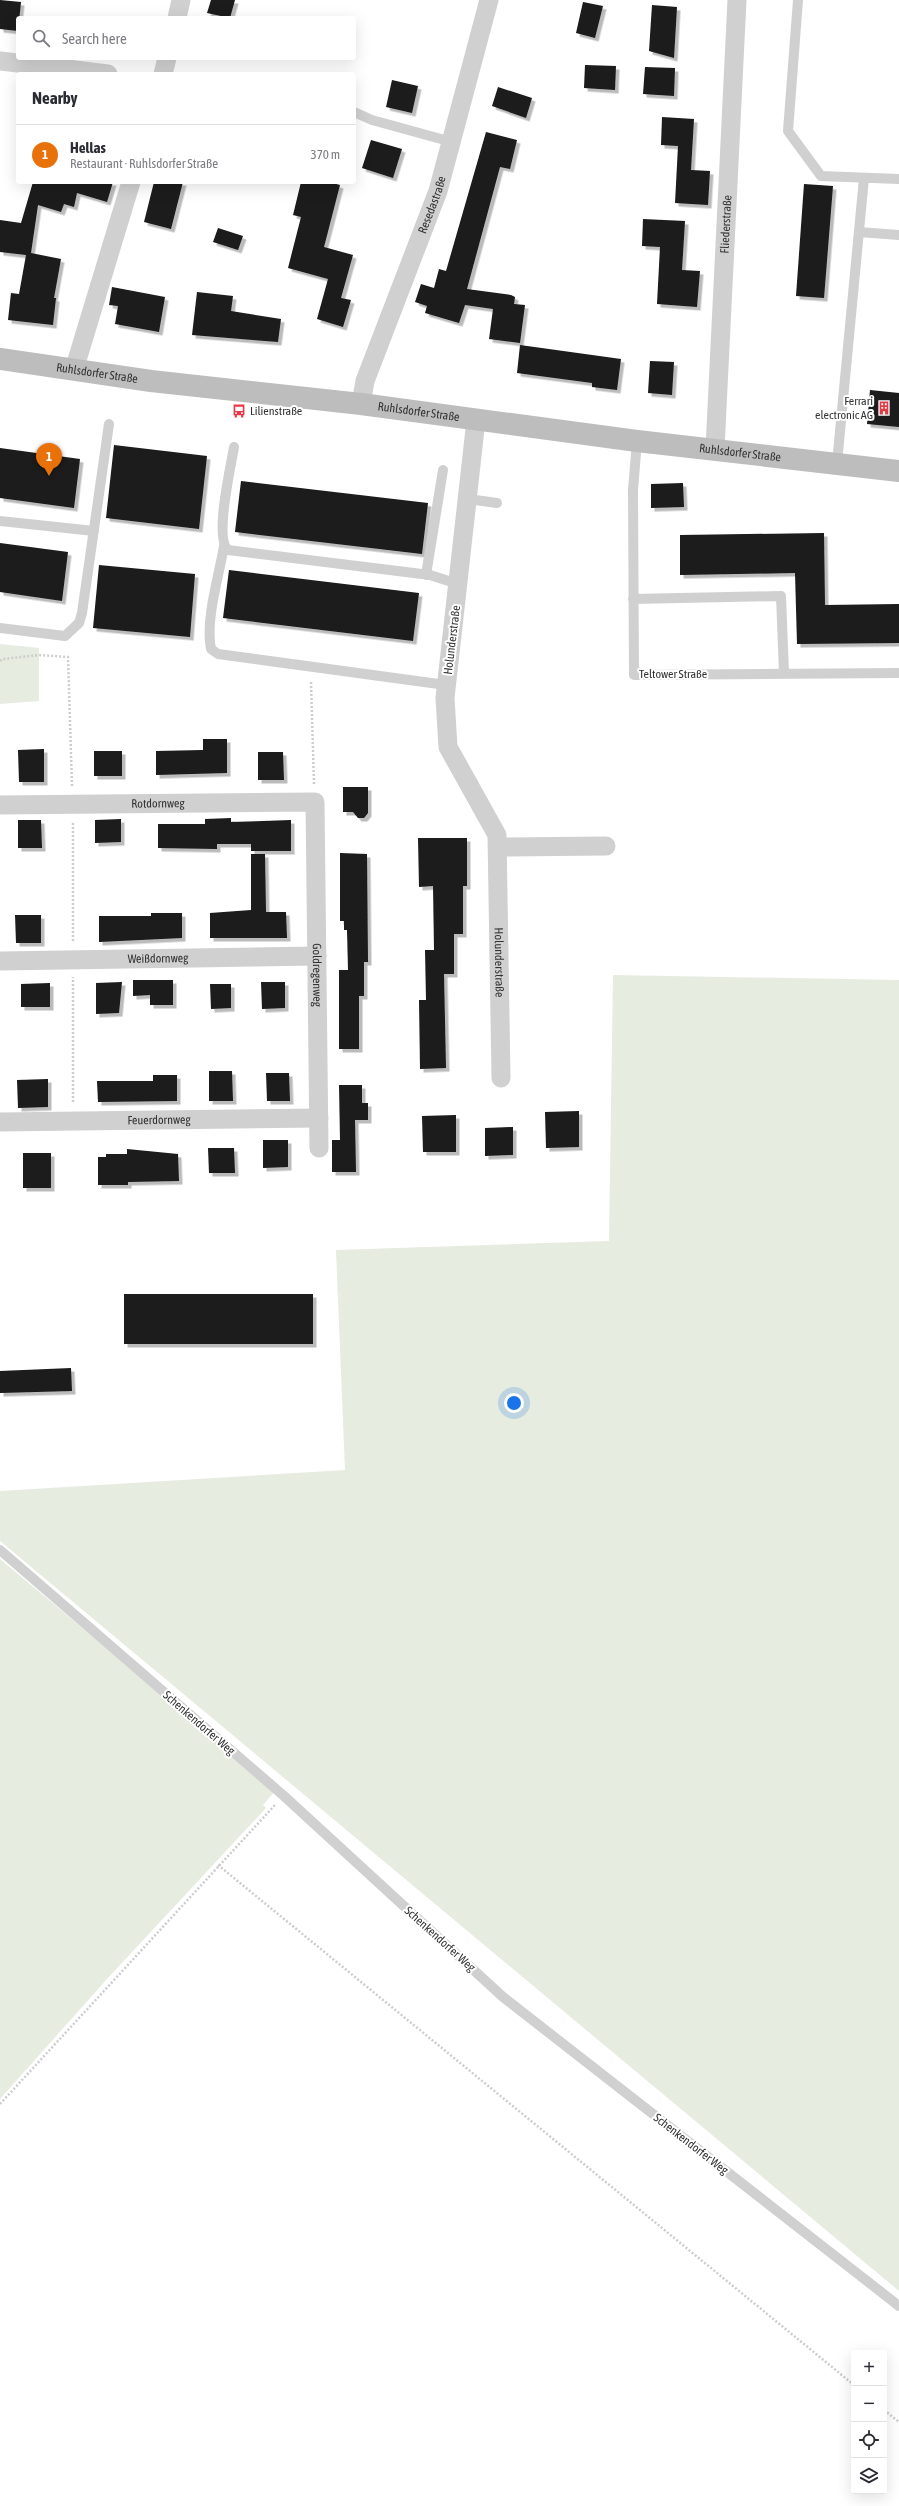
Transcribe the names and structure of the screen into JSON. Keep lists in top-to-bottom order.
{
  "streets": {
    "main road": ["Ruhlsdorfer Straße"],
    "street": [
      "Resedastraße",
      "Fliederstraße",
      "Holunderstraße",
      "Rotdornweg",
      "Weißdornweg",
      "Goldregenweg",
      "Feuerdornweg"
    ],
    "lane": ["Teltower Straße", "Schenkendorfer Weg"]
  },
  "crossings": [
    ["Resedastraße", "Ruhlsdorfer Straße"],
    ["Fliederstraße", "Ruhlsdorfer Straße"],
    ["Ruhlsdorfer Straße", "Holunderstraße"],
    ["Ruhlsdorfer Straße", "Teltower Straße"],
    ["Rotdornweg", "Goldregenweg"],
    ["Weißdornweg", "Goldregenweg"],
    ["Goldregenweg", "Feuerdornweg"]
  ],
  "places": {
    "building": ["Ferrari electronic AG"],
    "bus stop": ["Lilienstraße"]
  },
  "page": {
    "search": "Search here",
    "heading": "Nearby",
    "list": [
      {
        "mark": "1",
        "name": "Hellas",
        "note": "Restaurant · Ruhlsdorfer Straße",
        "value": "370 m"
      }
    ],
    "pins": "1",
    "map_buttons": ["+", "−"]
  }
}
